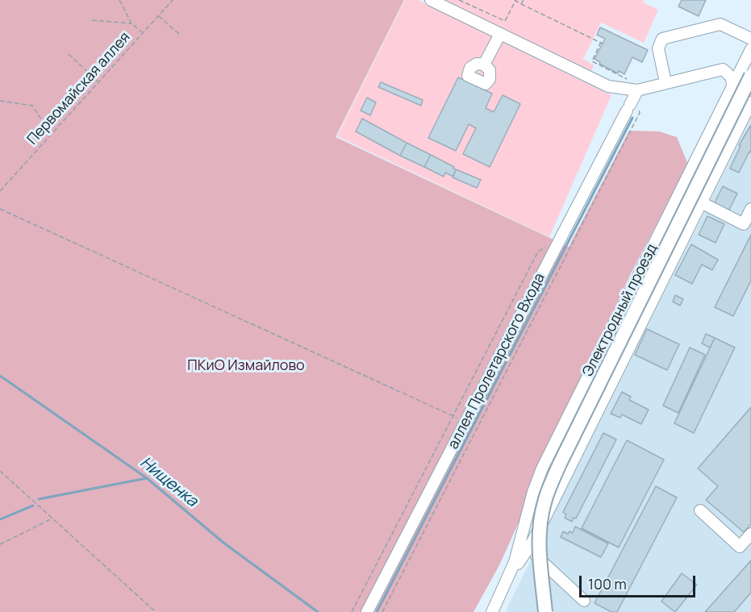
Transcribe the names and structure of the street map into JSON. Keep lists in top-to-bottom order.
{
  "streets": {
    "street": ["Электродный проезд", "аллея Пролетарского Входа"],
    "path": ["Первомайская аллея"]
  },
  "water": ["Нищенка"],
  "parks": ["ПКиО Измайлово"],
  "scale_bar": "100 m"
}
